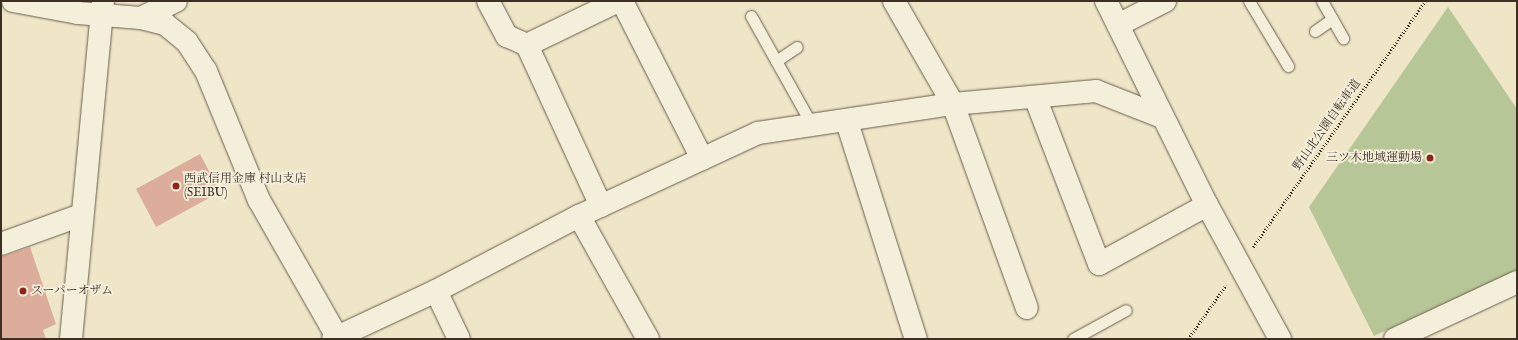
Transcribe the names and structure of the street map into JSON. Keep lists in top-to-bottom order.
{
  "streets": {
    "path": ["野山北公園自転車道"]
  },
  "places": ["三ツ木地域運動場", "西武信用金庫 村山支店 (SEIBU)", "スーパーオザム"]
}
